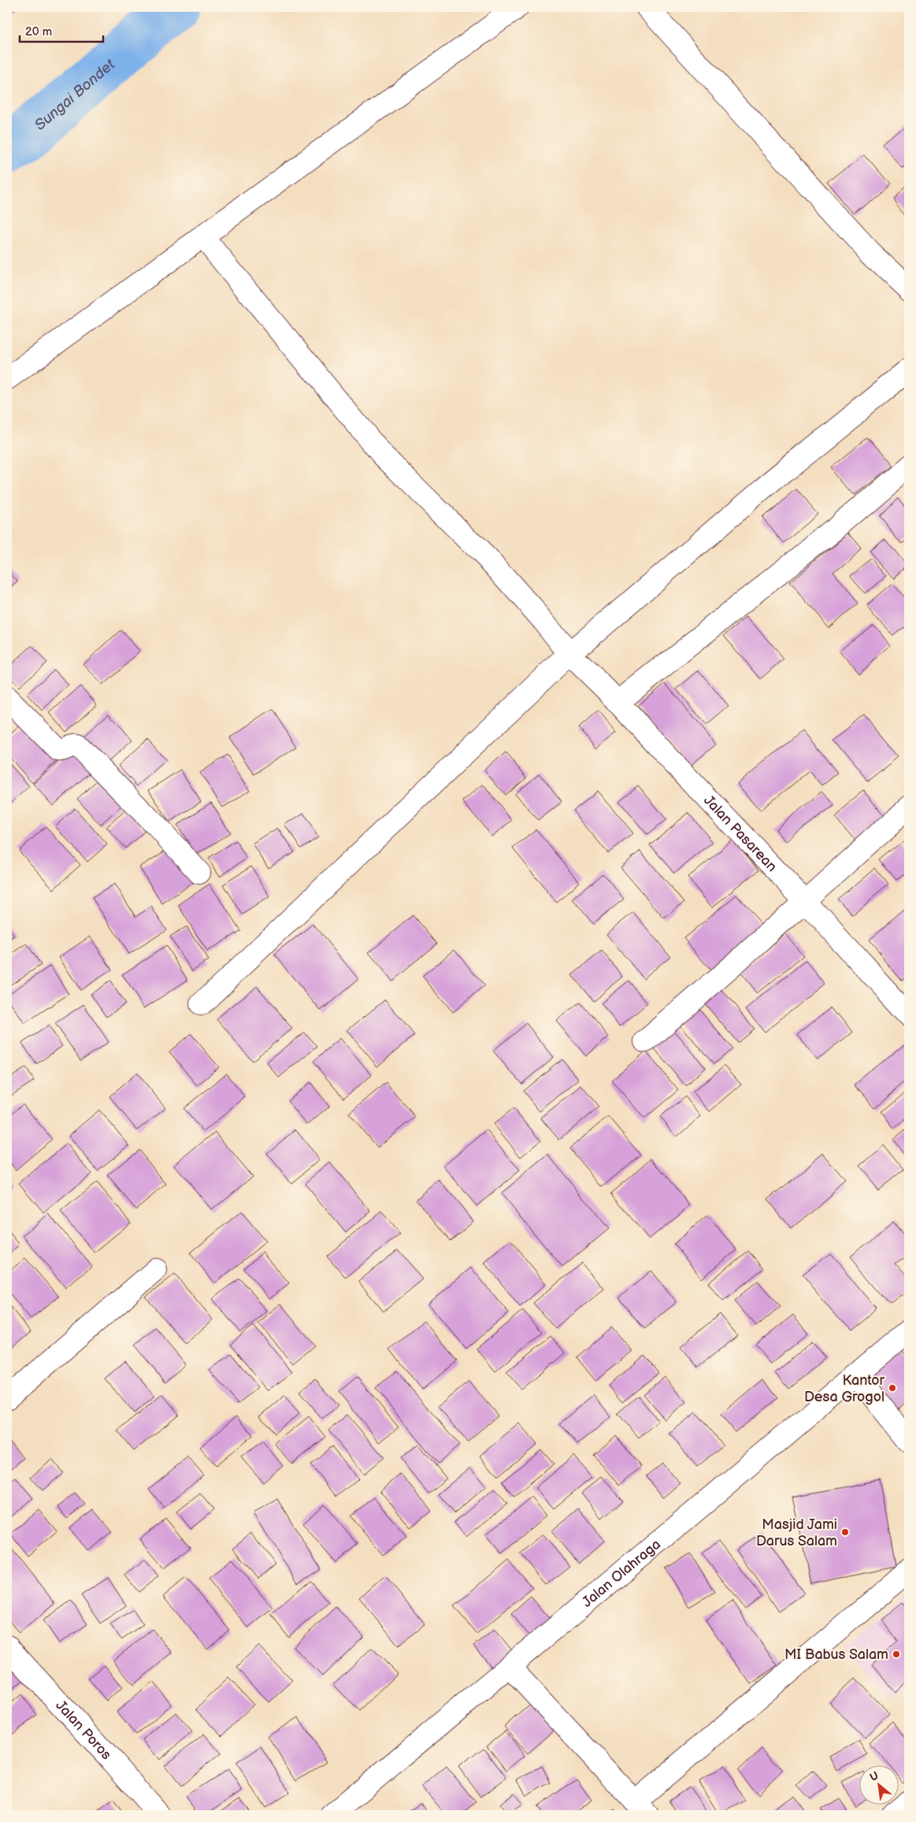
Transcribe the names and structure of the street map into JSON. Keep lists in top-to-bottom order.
{
  "streets": {
    "street": ["Jalan Pasarean", "Jalan Olahraga", "Jalan Poros"]
  },
  "water": ["Sungai Bondet"],
  "places": ["Kantor Desa Grogol", "Masjid Jami Darus Salam", "MI Babus Salam"],
  "scale_bar": "20 m",
  "north": "top left"
}
